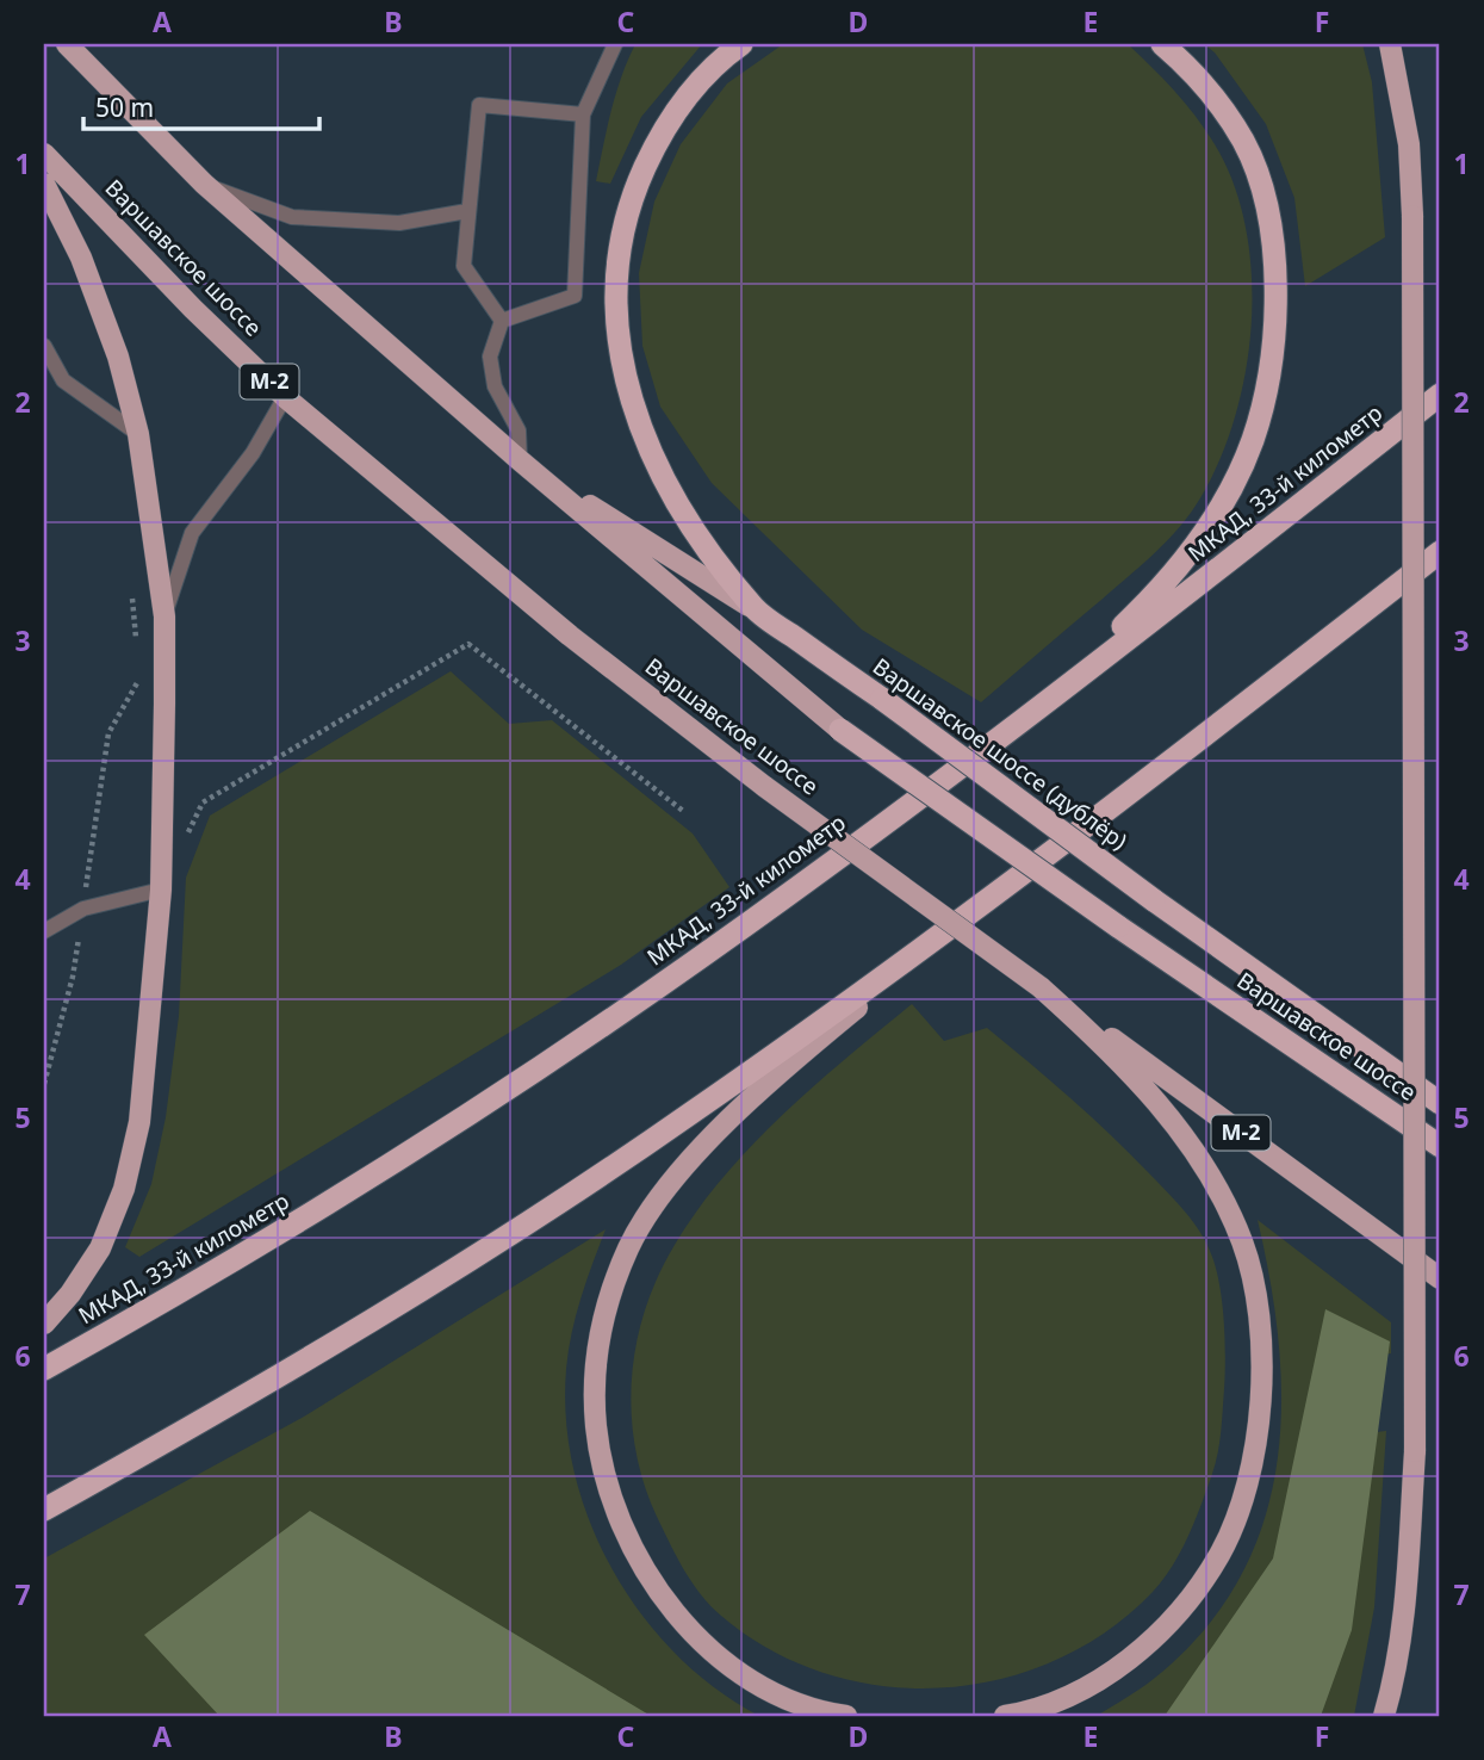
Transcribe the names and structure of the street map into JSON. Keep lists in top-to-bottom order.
{
  "streets": {
    "highway": ["Варшавское шоссе", "МКАД, 33-й километр", "Варшавское шоссе (дублёр)"],
    "main road": ["М-2"]
  },
  "crossings": [
    ["Варшавское шоссе", "Варшавское шоссе (дублёр)"]
  ],
  "scale_bar": "50 m",
  "grid": {
    "columns": [
      "A",
      "B",
      "C",
      "D",
      "E",
      "F"
    ],
    "rows": [
      "1",
      "2",
      "3",
      "4",
      "5",
      "6",
      "7"
    ]
  }
}
